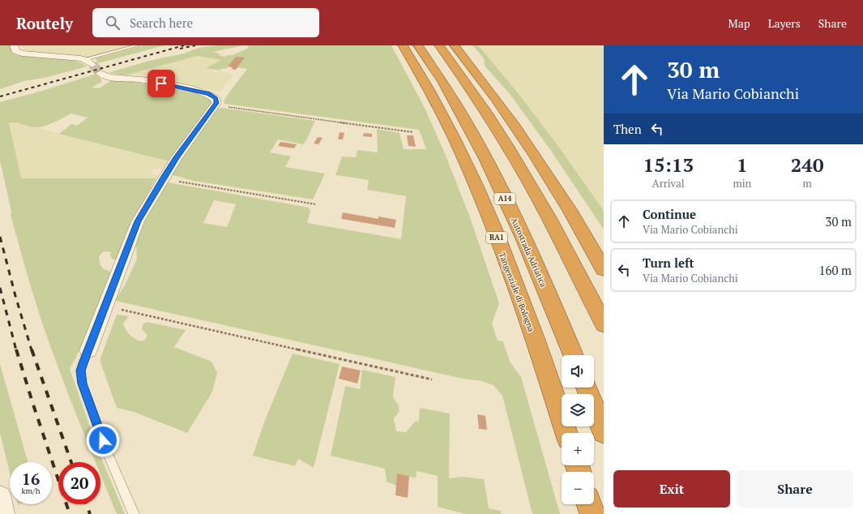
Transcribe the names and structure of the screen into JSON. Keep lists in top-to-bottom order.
{
  "streets": {
    "highway": [
      "A14",
      "RA1",
      "Autostrada Adriatica",
      "Tangenziale di Bologna"
    ]
  },
  "page": {
    "header": "Routely",
    "search": "Search here",
    "nav": ["Map", "Layers", "Share"],
    "turn": ["30 m", "Via Mario Cobianchi"],
    "then": "Then",
    "eta": [
      "15:13",
      "Arrival",
      "1",
      "min",
      "240",
      "m"
    ],
    "list": [
      {
        "name": "Continue",
        "note": "Via Mario Cobianchi",
        "value": "30 m"
      },
      {
        "name": "Turn left",
        "note": "Via Mario Cobianchi",
        "value": "160 m"
      }
    ],
    "map_buttons": ["+", "−"],
    "speed": "16 km/h",
    "limit": "20",
    "buttons": ["Exit", "Share"]
  }
}
